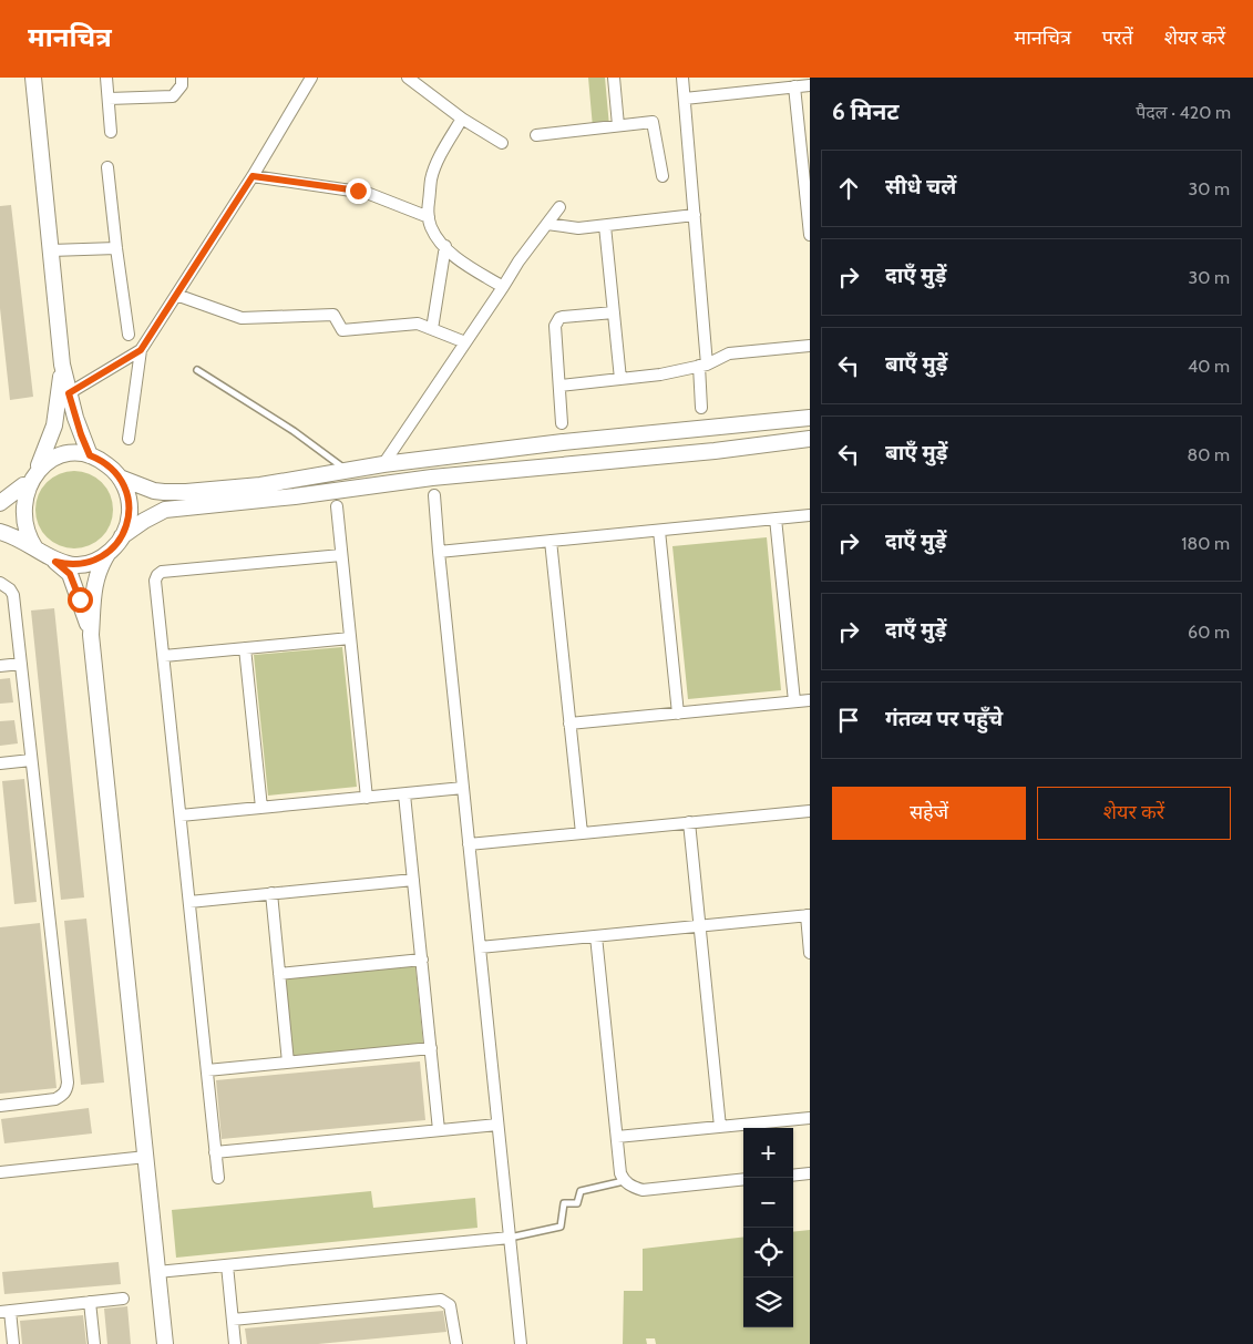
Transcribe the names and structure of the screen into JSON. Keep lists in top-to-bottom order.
{
  "page": {
    "header": "मानचित्र",
    "nav": ["मानचित्र", "परतें", "शेयर करें"],
    "heading": ["6 मिनट", "पैदल · 420 m"],
    "list": [
      ["सीधे चलें", "30 m"],
      ["दाएँ मुड़ें", "30 m"],
      ["बाएँ मुड़ें", "40 m"],
      ["बाएँ मुड़ें", "80 m"],
      ["दाएँ मुड़ें", "180 m"],
      ["दाएँ मुड़ें", "60 m"],
      "गंतव्य पर पहुँचे"
    ],
    "buttons": ["सहेजें", "शेयर करें"],
    "map_buttons": ["+", "−"]
  }
}
